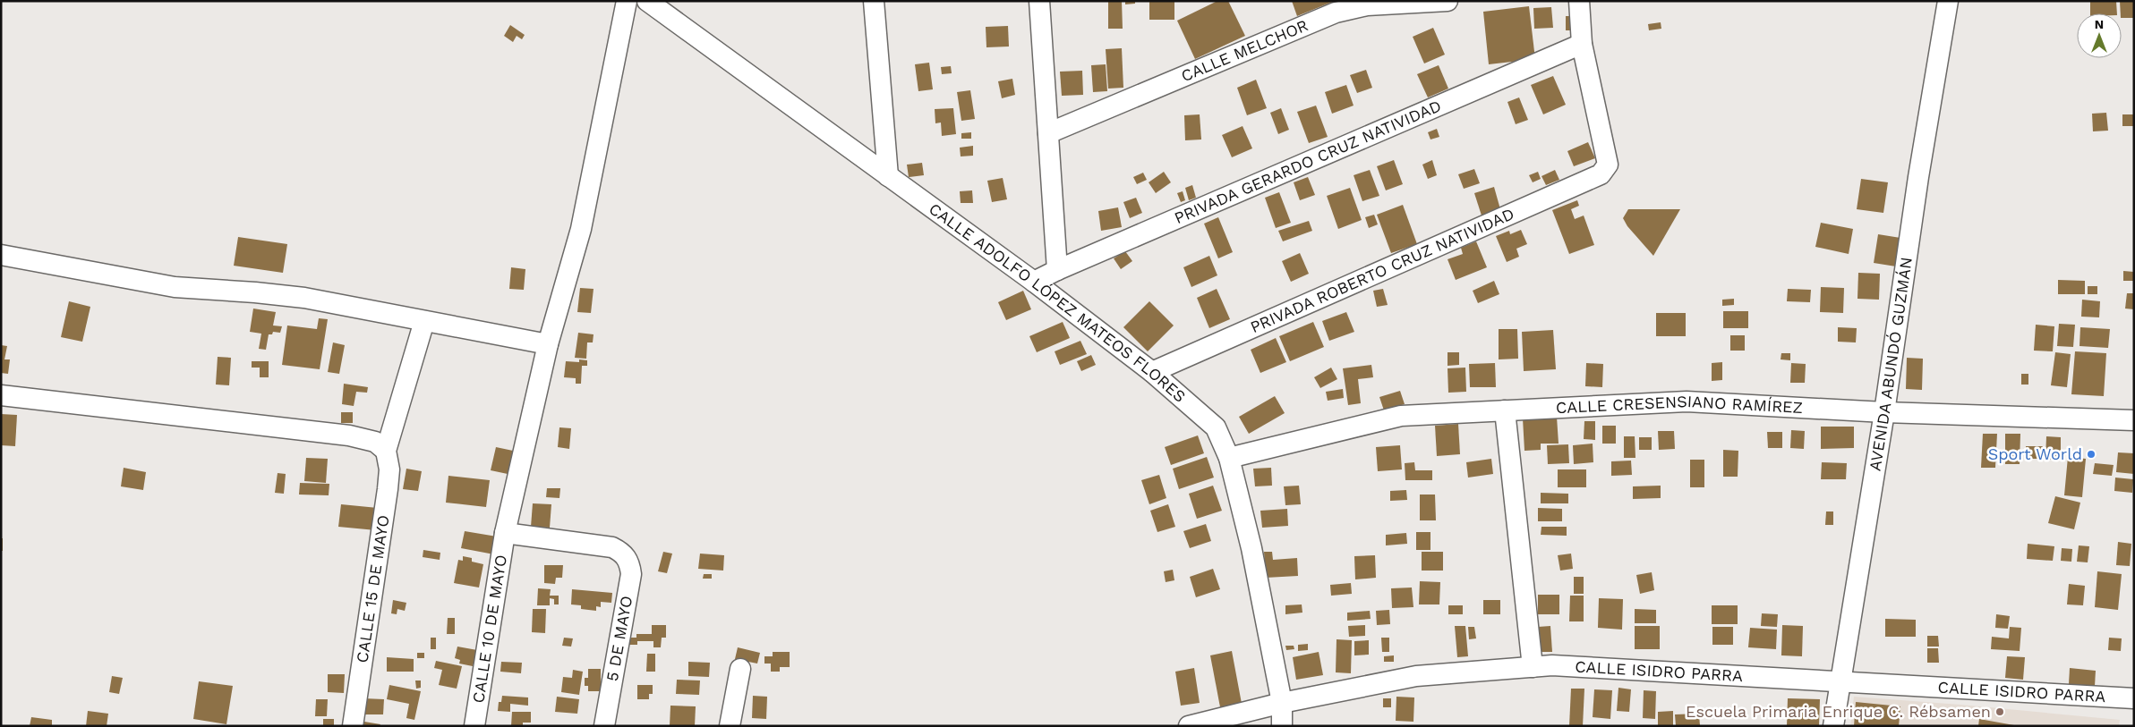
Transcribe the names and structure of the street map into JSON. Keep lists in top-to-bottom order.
{
  "streets": {
    "street": [
      "CALLE MELCHOR",
      "PRIVADA GERARDO CRUZ NATIVIDAD",
      "PRIVADA ROBERTO CRUZ NATIVIDAD",
      "CALLE ADOLFO LÓPEZ MATEOS FLORES",
      "AVENIDA ABUNDÓ GUZMÁN",
      "CALLE CRESENSIANO RAMÍREZ",
      "CALLE 15 DE MAYO",
      "CALLE 10 DE MAYO",
      "5 DE MAYO",
      "CALLE ISIDRO PARRA"
    ]
  },
  "crossings": [
    ["PRIVADA GERARDO CRUZ NATIVIDAD", "PRIVADA ROBERTO CRUZ NATIVIDAD"],
    ["PRIVADA GERARDO CRUZ NATIVIDAD", "CALLE ADOLFO LÓPEZ MATEOS FLORES"],
    ["PRIVADA ROBERTO CRUZ NATIVIDAD", "CALLE ADOLFO LÓPEZ MATEOS FLORES"],
    ["CALLE ADOLFO LÓPEZ MATEOS FLORES", "CALLE CRESENSIANO RAMÍREZ"],
    ["CALLE ADOLFO LÓPEZ MATEOS FLORES", "CALLE ISIDRO PARRA"],
    ["AVENIDA ABUNDÓ GUZMÁN", "CALLE CRESENSIANO RAMÍREZ"],
    ["AVENIDA ABUNDÓ GUZMÁN", "CALLE ISIDRO PARRA"],
    ["CALLE 10 DE MAYO", "5 DE MAYO"]
  ],
  "places": ["Sport World", "Escuela Primaria Enrique C. Rébsamen"],
  "north": "top"
}
